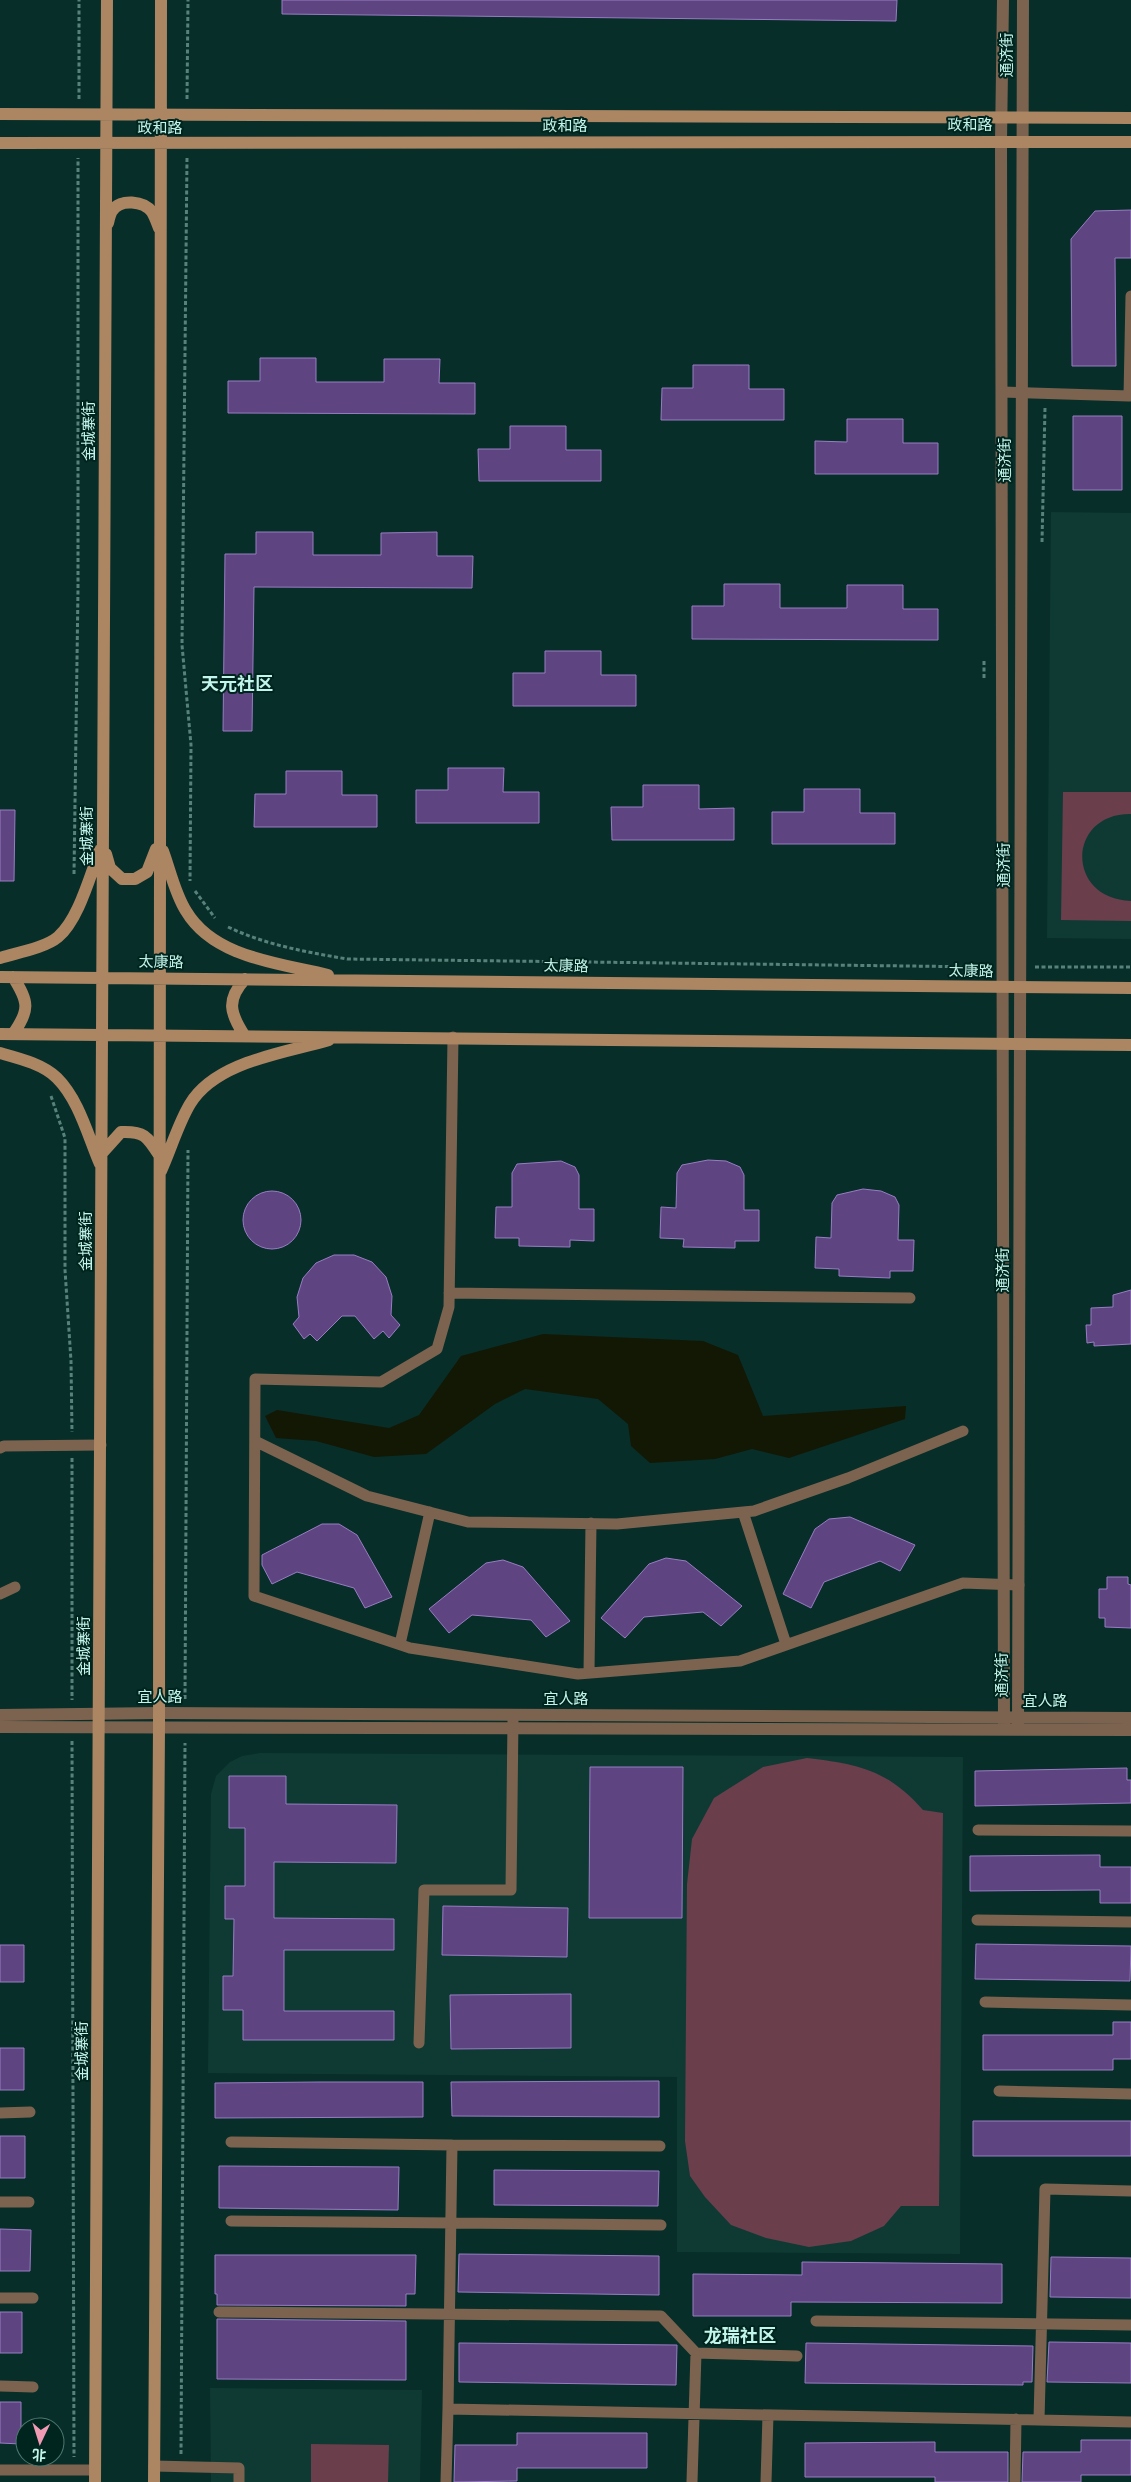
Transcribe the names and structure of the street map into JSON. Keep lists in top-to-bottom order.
{
  "streets": {
    "main road": ["政和路", "金城寨街", "太康路"],
    "street": ["通济街", "宜人路"]
  },
  "crossings": [
    ["通济街", "政和路"],
    ["通济街", "太康路"],
    ["通济街", "宜人路"],
    ["政和路", "金城寨街"],
    ["金城寨街", "太康路"],
    ["金城寨街", "宜人路"]
  ],
  "districts": ["天元社区", "龙瑞社区"],
  "north": "bottom"
}
